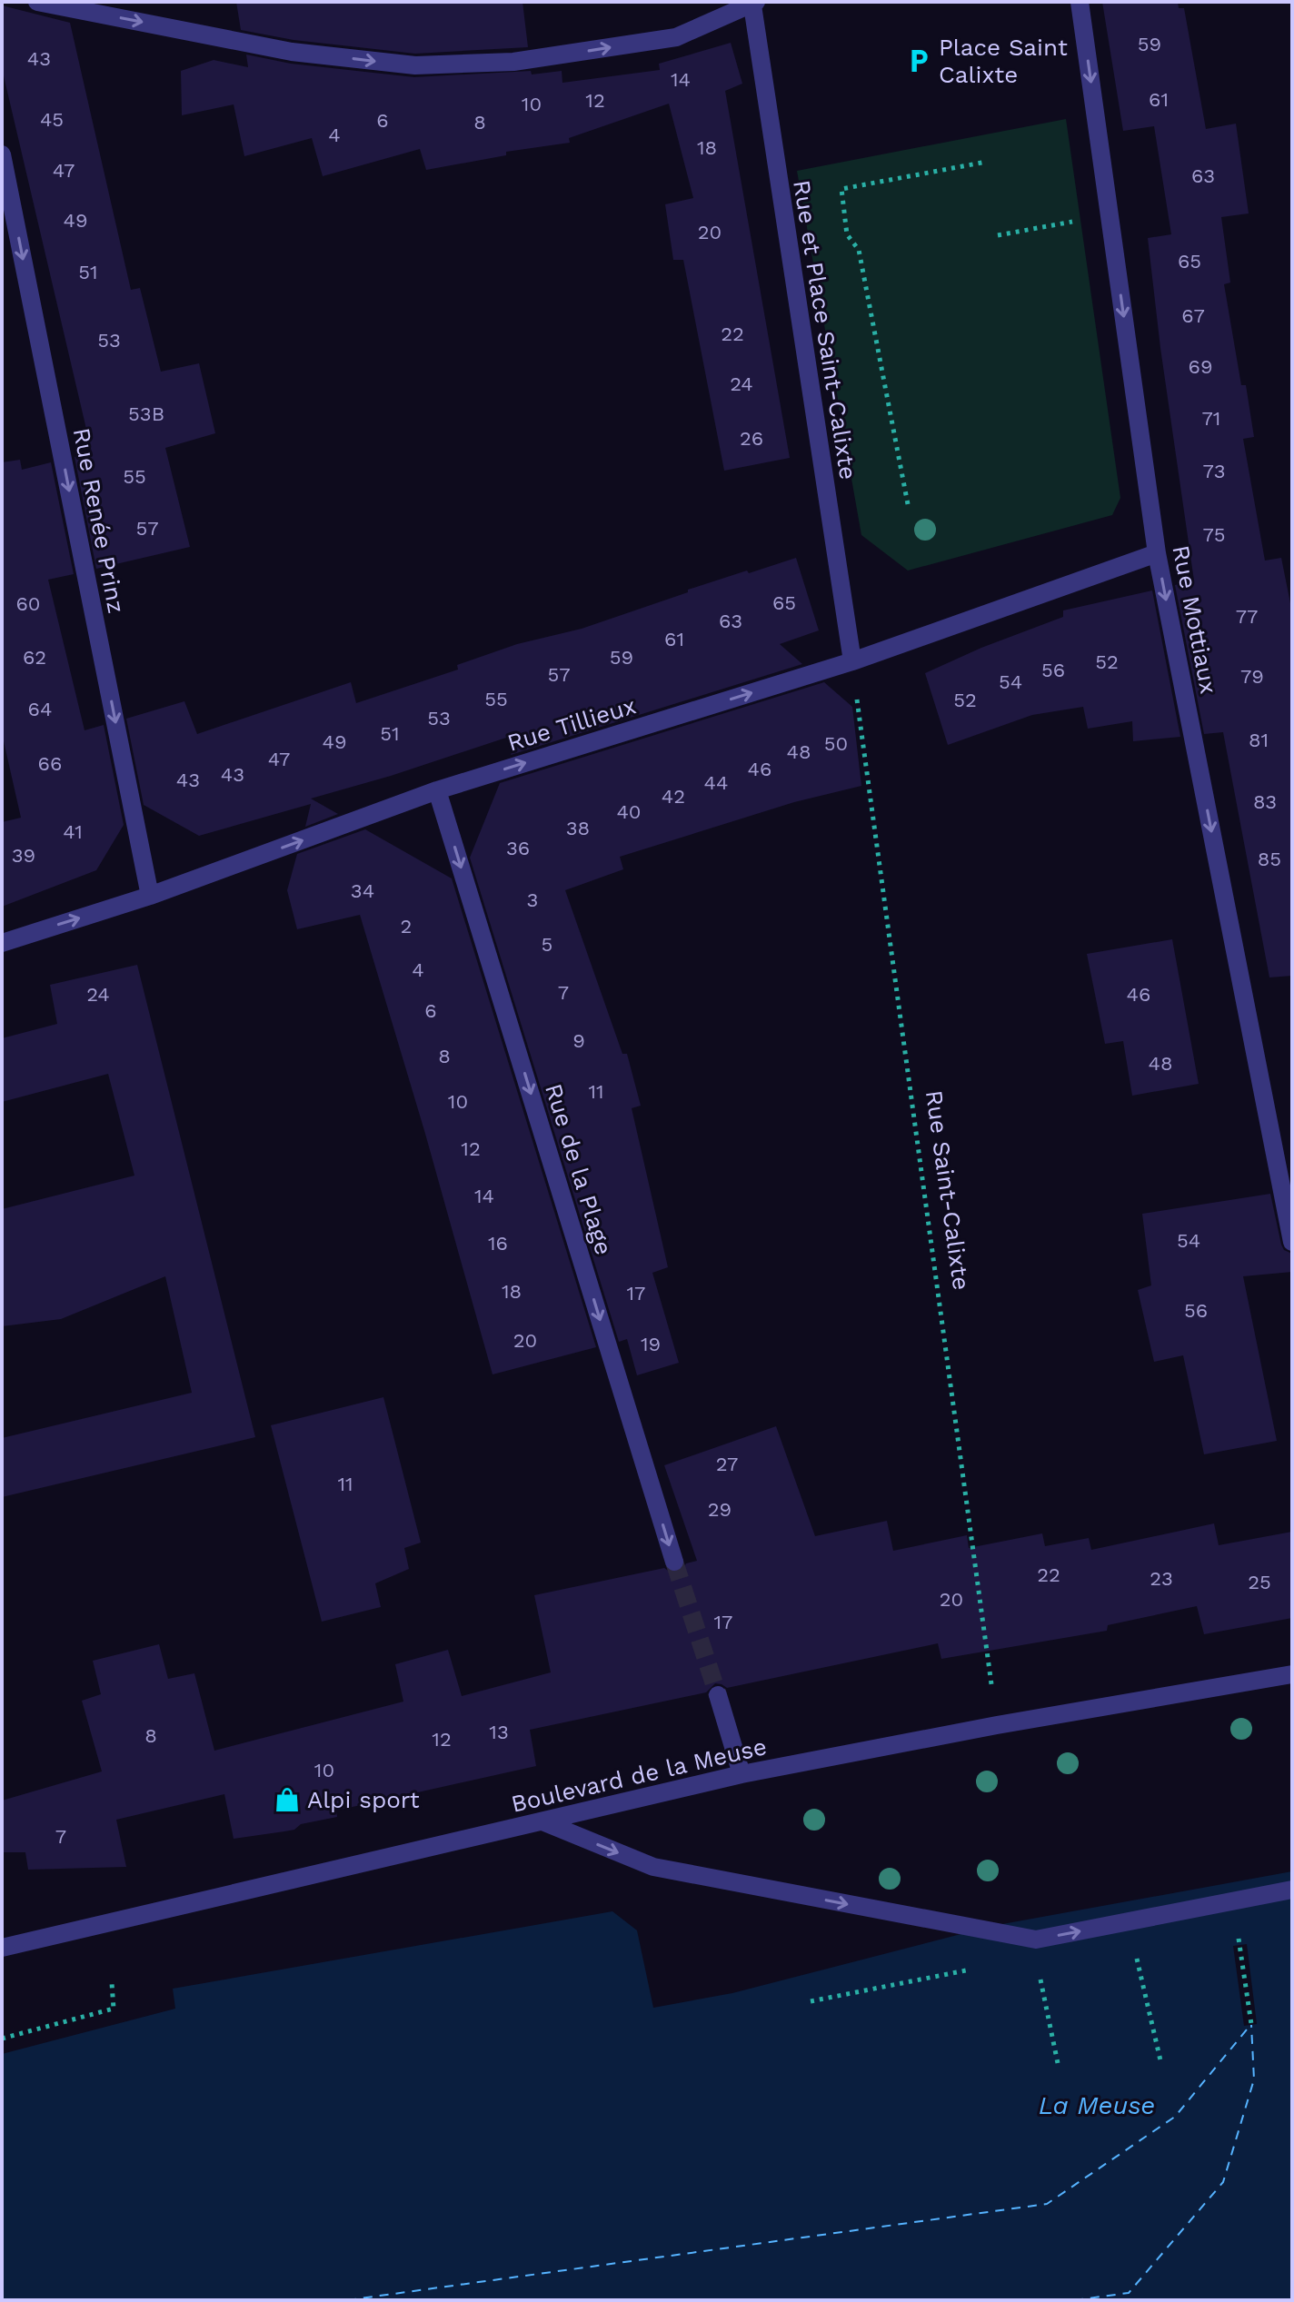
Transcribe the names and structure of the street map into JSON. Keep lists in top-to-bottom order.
{
  "streets": {
    "street": [
      "Rue et Place Saint-Calixte",
      "Rue Renée Prinz",
      "Rue Mottiaux",
      "Rue Tillieux",
      "Rue de la Plage",
      "Boulevard de la Meuse"
    ],
    "path": ["Rue Saint-Calixte"]
  },
  "crossings": [
    ["Rue et Place Saint-Calixte", "Rue Tillieux"],
    ["Rue et Place Saint-Calixte", "Rue Saint-Calixte"],
    ["Rue Renée Prinz", "Rue Tillieux"],
    ["Rue Mottiaux", "Rue Tillieux"],
    ["Rue Tillieux", "Rue de la Plage"],
    ["Rue Tillieux", "Rue Saint-Calixte"],
    ["Rue Saint-Calixte", "Boulevard de la Meuse"]
  ],
  "one_way": [
    "Rue Renée Prinz",
    "Rue Mottiaux",
    "Rue Tillieux",
    "Rue de la Plage"
  ],
  "water": ["La Meuse"],
  "places": {
    "parking": ["Place Saint Calixte"],
    "shop": ["Alpi sport"]
  },
  "house_numbers": [
    "59",
    "43",
    "14",
    "61",
    "12",
    "10",
    "45",
    "6",
    "8",
    "4",
    "18",
    "47",
    "63",
    "49",
    "20",
    "65",
    "51",
    "67",
    "22",
    "53",
    "69",
    "24",
    "53B",
    "71",
    "26",
    "73",
    "55",
    "57",
    "75",
    "65",
    "60",
    "77",
    "63",
    "61",
    "62",
    "59",
    "52",
    "56",
    "57",
    "79",
    "54",
    "55",
    "52",
    "64",
    "53",
    "51",
    "81",
    "49",
    "50",
    "48",
    "47",
    "66",
    "46",
    "43",
    "43",
    "44",
    "42",
    "83",
    "40",
    "38",
    "41",
    "36",
    "39",
    "85",
    "34",
    "3",
    "2",
    "5",
    "4",
    "7",
    "24",
    "46",
    "6",
    "9",
    "8",
    "48",
    "11",
    "10",
    "12",
    "14",
    "54",
    "16",
    "18",
    "17",
    "56",
    "20",
    "19",
    "27",
    "11",
    "29",
    "22",
    "23",
    "25",
    "20",
    "17",
    "13",
    "8",
    "12",
    "10",
    "7"
  ]
}
